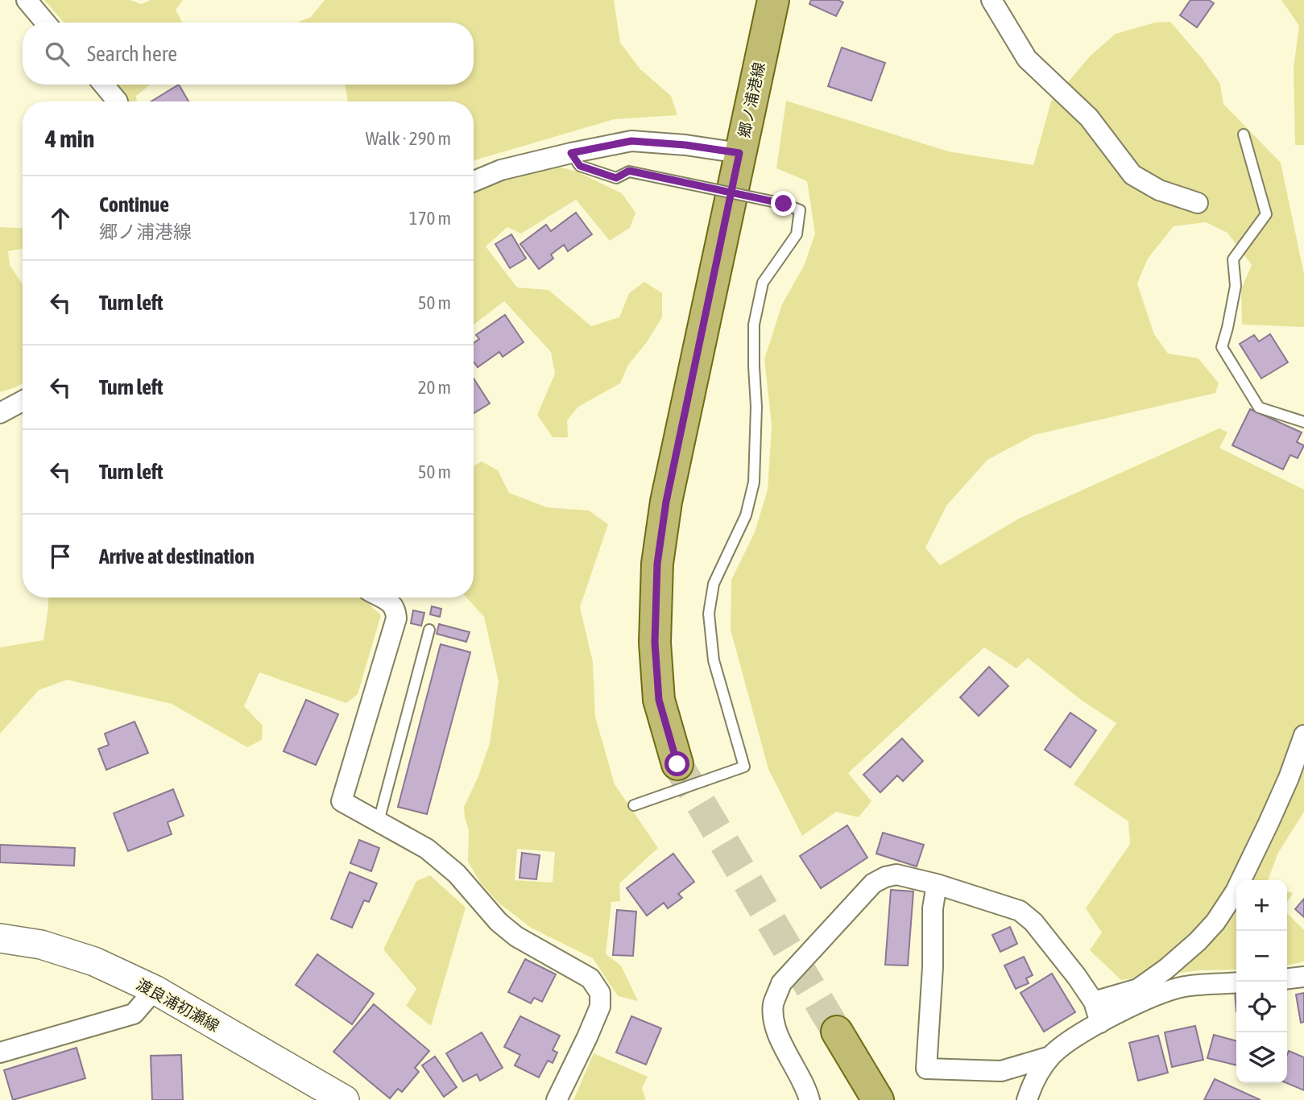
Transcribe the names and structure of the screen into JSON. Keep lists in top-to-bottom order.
{
  "streets": {
    "main road": ["郷ノ浦港線", "渡良浦初瀬線"]
  },
  "page": {
    "search": "Search here",
    "heading": ["4 min", "Walk · 290 m"],
    "list": [
      ["Continue", "郷ノ浦港線", "170 m"],
      ["Turn left", "50 m"],
      ["Turn left", "20 m"],
      ["Turn left", "50 m"],
      "Arrive at destination"
    ],
    "map_buttons": ["+", "−"]
  }
}
